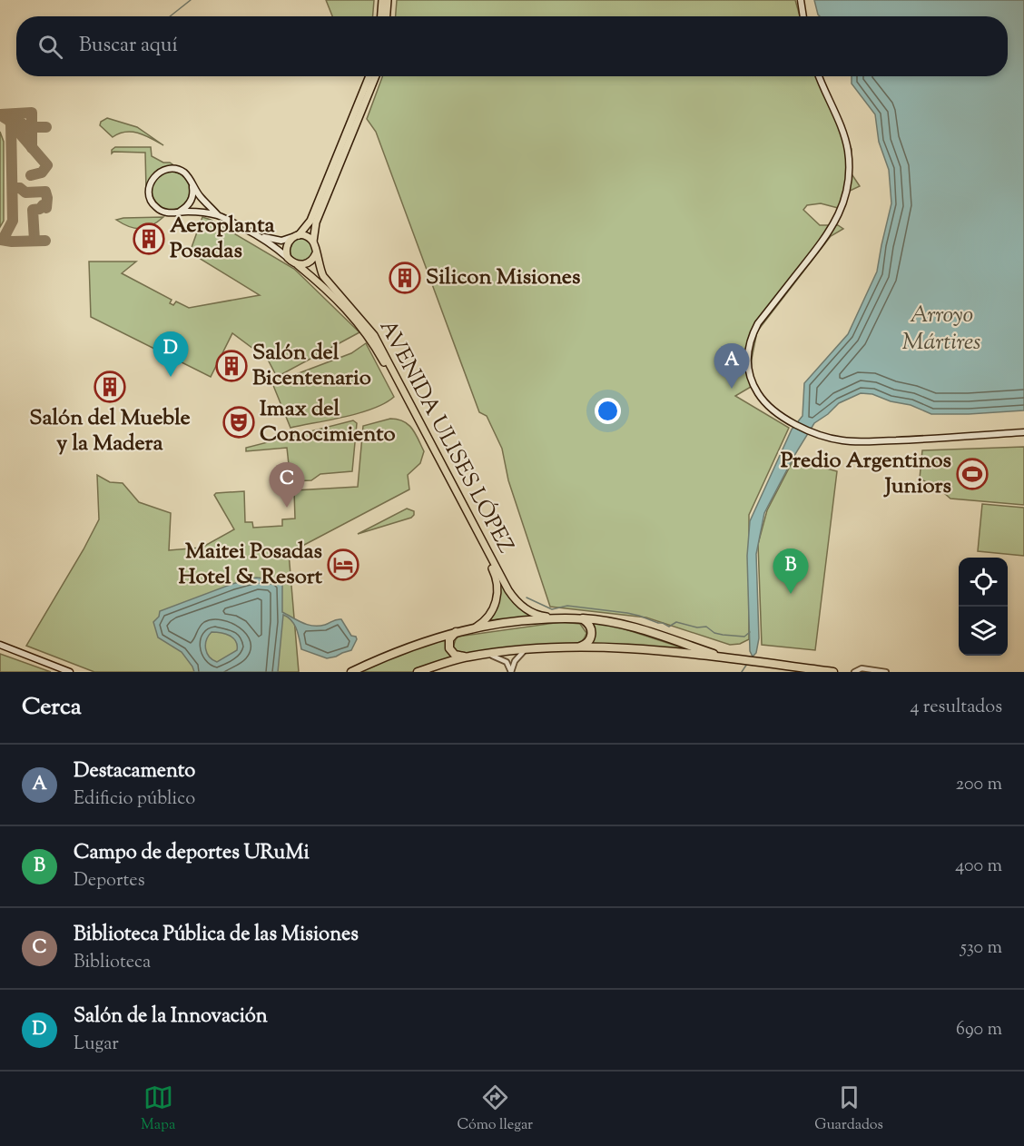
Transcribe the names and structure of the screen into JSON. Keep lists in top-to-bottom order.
{
  "streets": {
    "main road": ["AVENIDA ULISES LÓPEZ"]
  },
  "water": ["Arroyo Mártires"],
  "places": {
    "building": [
      "Aeroplanta Posadas",
      "Silicon Misiones",
      "Salón del Bicentenario",
      "Salón del Mueble y la Madera"
    ],
    "theatre": ["Imax del Conocimiento"],
    "sports": ["Predio Argentinos Juniors"],
    "hotel": ["Maitei Posadas Hotel & Resort"]
  },
  "page": {
    "search": "Buscar aquí",
    "pins": [
      "D",
      "A",
      "C",
      "B"
    ],
    "heading": ["Cerca", "4 resultados"],
    "list": [
      {
        "mark": "A",
        "name": "Destacamento",
        "note": "Edificio público",
        "value": "200 m"
      },
      {
        "mark": "B",
        "name": "Campo de deportes URuMi",
        "note": "Deportes",
        "value": "400 m"
      },
      {
        "mark": "C",
        "name": "Biblioteca Pública de las Misiones",
        "note": "Biblioteca",
        "value": "530 m"
      },
      {
        "mark": "D",
        "name": "Salón de la Innovación",
        "note": "Lugar",
        "value": "690 m"
      }
    ],
    "nav": ["Mapa", "Cómo llegar", "Guardados"]
  }
}
